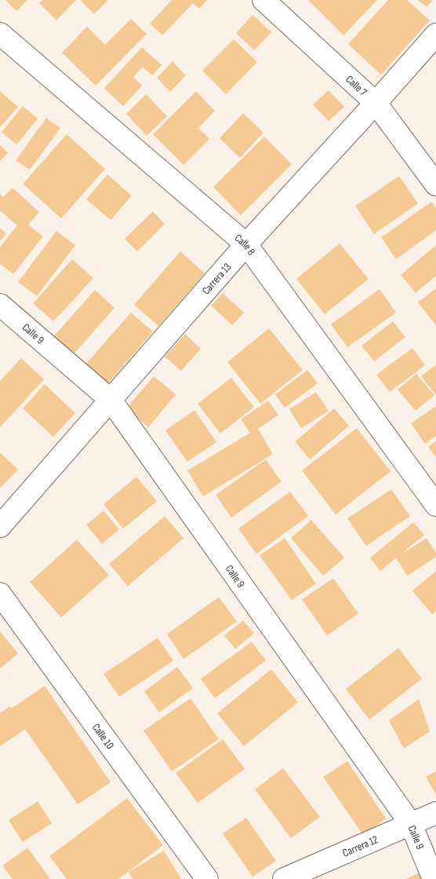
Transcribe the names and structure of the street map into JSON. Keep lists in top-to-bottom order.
{
  "streets": {
    "street": [
      "Calle 7",
      "Calle 8",
      "Carrera 13",
      "Calle 9",
      "Calle 10",
      "Carrera 12"
    ]
  },
  "crossings": [
    ["Calle 7", "Carrera 13"],
    ["Calle 8", "Carrera 13"],
    ["Carrera 13", "Calle 9"],
    ["Calle 9", "Carrera 12"]
  ]
}
